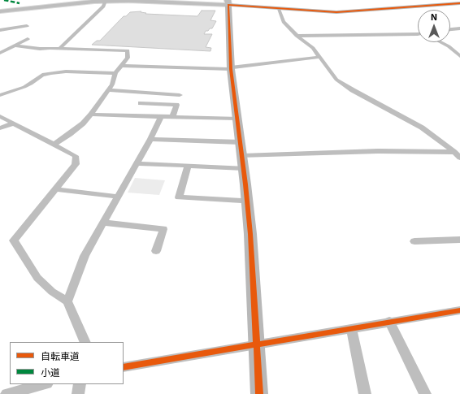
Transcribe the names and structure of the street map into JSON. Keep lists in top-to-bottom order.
{
  "legend": ["自転車道", "小道"],
  "north": "top"
}
